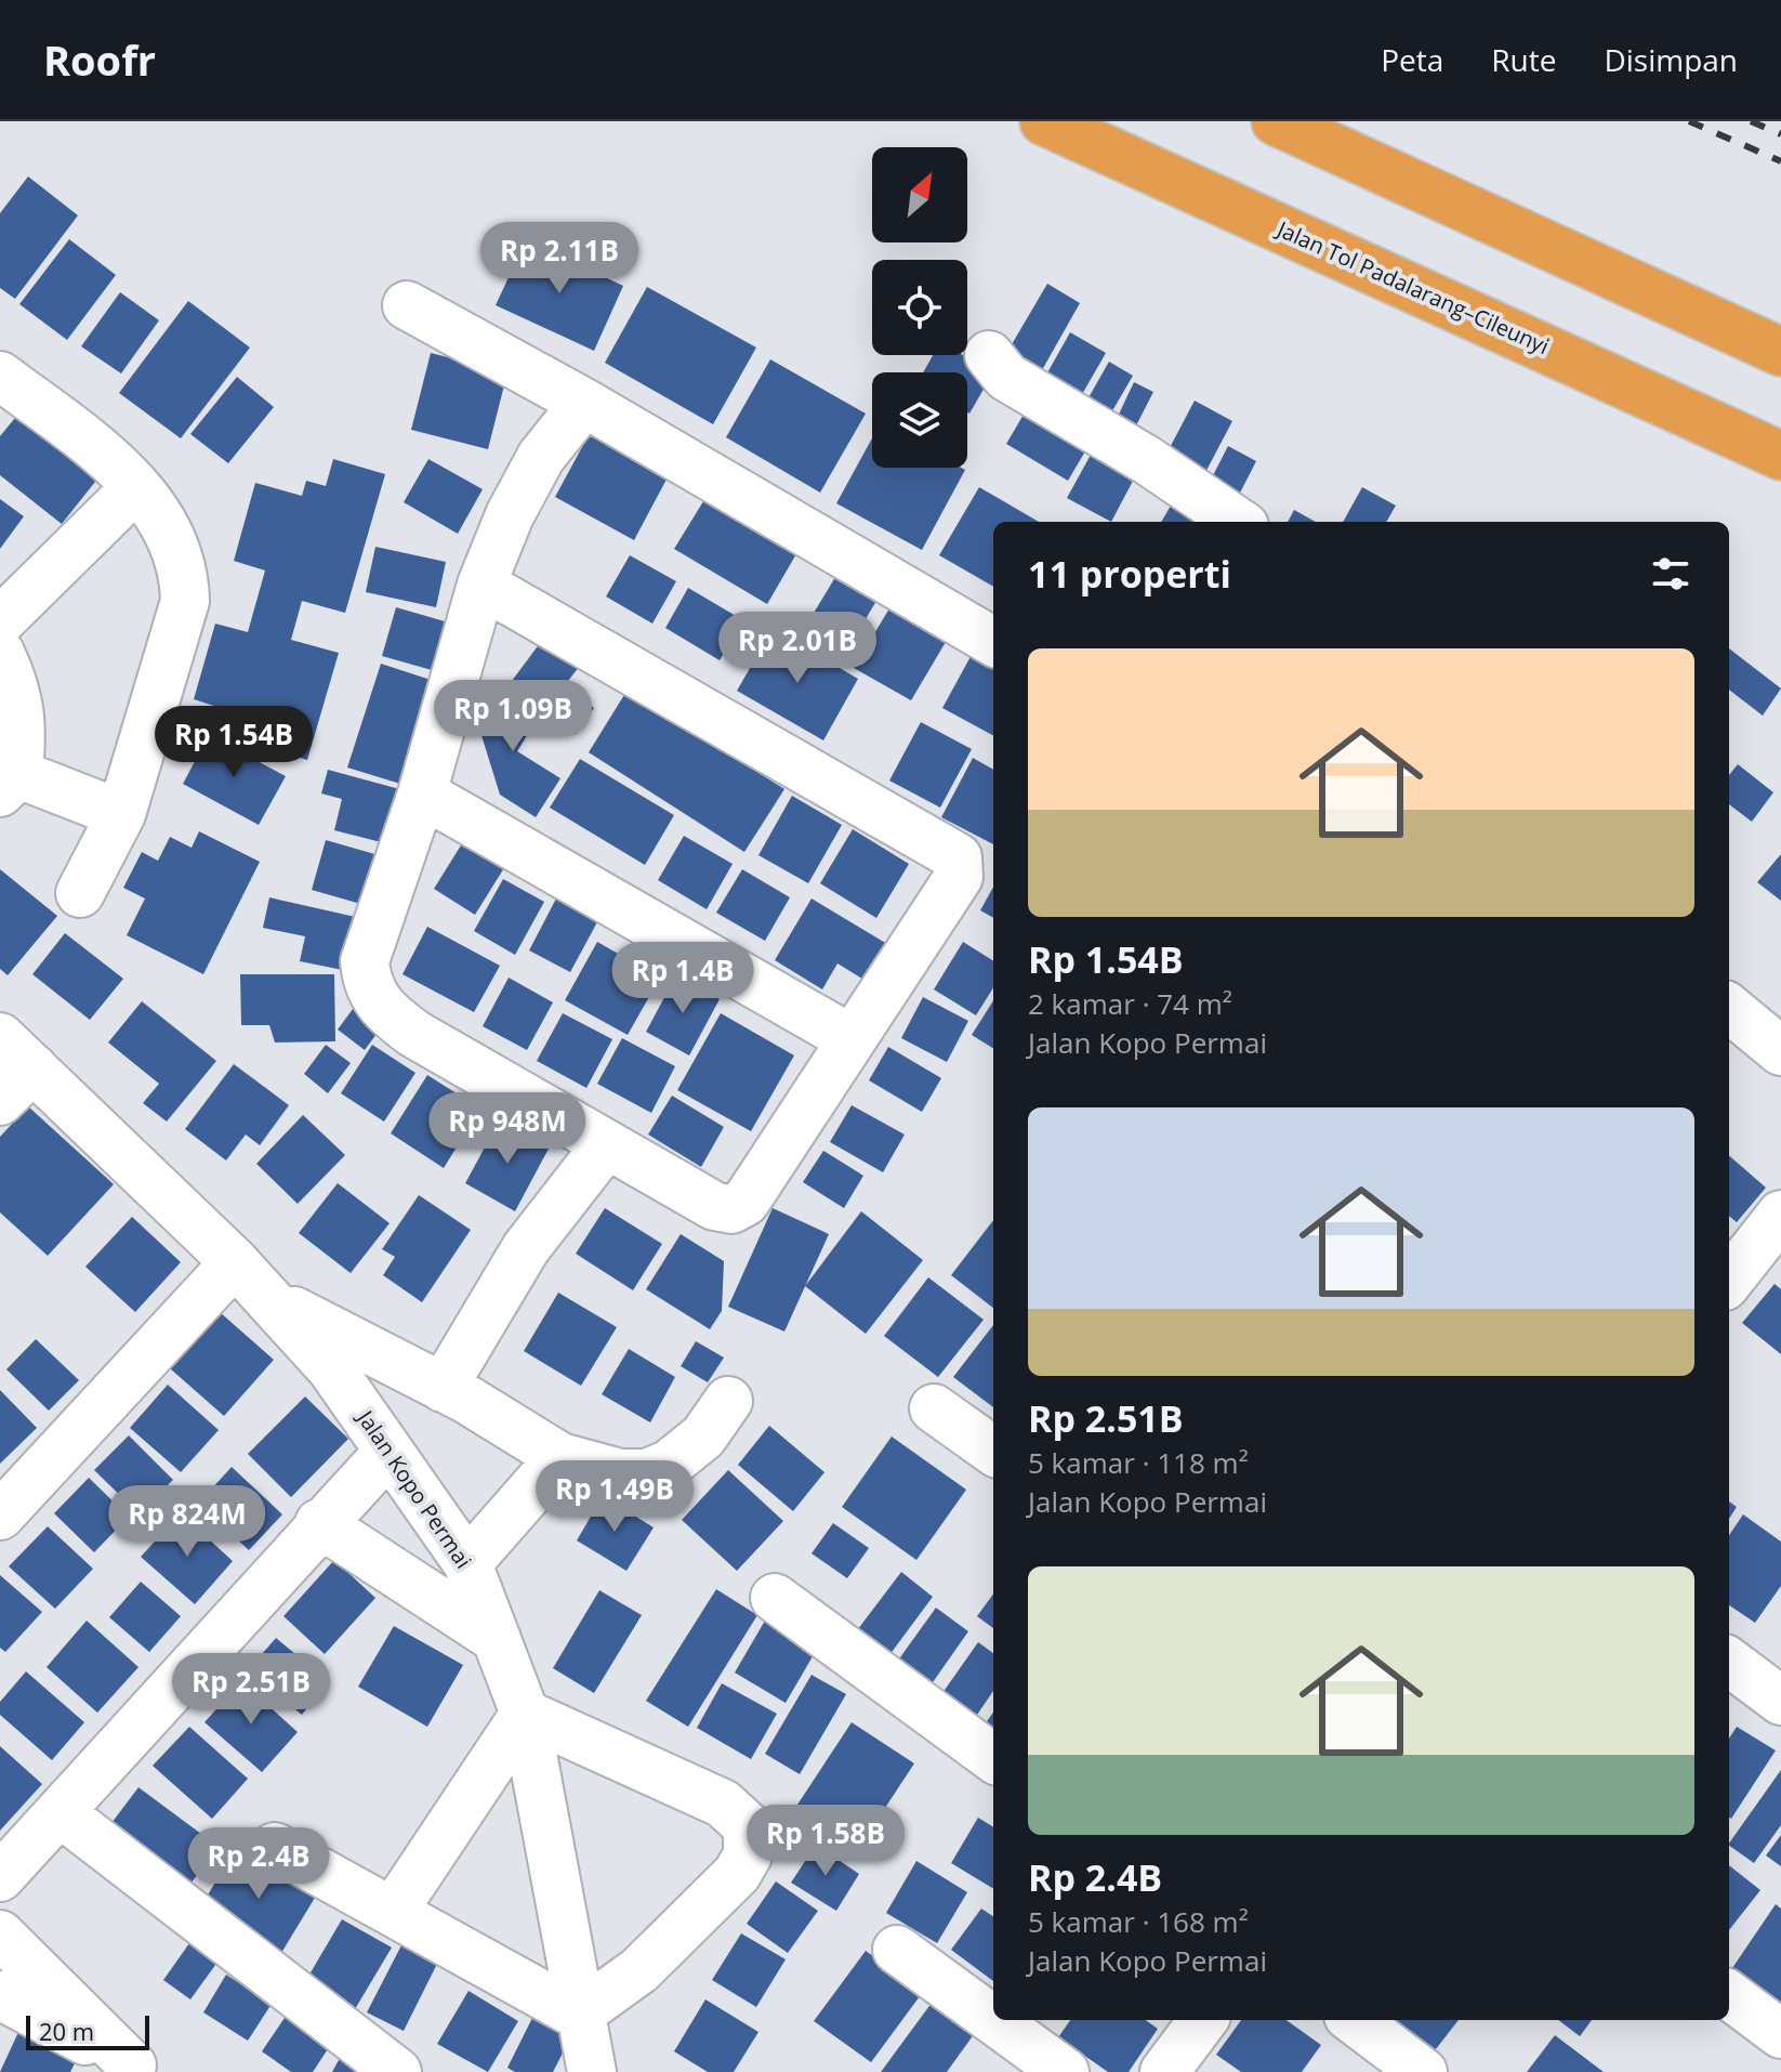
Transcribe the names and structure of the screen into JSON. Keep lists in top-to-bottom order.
{
  "streets": {
    "highway": ["Jalan Tol Padalarang–Cileunyi"],
    "street": ["Jalan Kopo Permai"]
  },
  "scale_bar": "20 m",
  "north": "top right",
  "page": {
    "header": "Roofr",
    "nav": ["Peta", "Rute", "Disimpan"],
    "price": [
      "Rp 2.11B",
      "Rp 2.01B",
      "Rp 1.09B",
      "Rp 1.54B",
      "Rp 1.4B",
      "Rp 948M",
      "Rp 1.49B",
      "Rp 824M",
      "Rp 2.51B",
      "Rp 1.58B",
      "Rp 2.4B"
    ],
    "heading": "11 properti",
    "list": [
      {
        "name": "Rp 1.54B",
        "note": "2 kamar · 74 m² · Jalan Kopo Permai"
      },
      {
        "name": "Rp 2.51B",
        "note": "5 kamar · 118 m² · Jalan Kopo Permai"
      },
      {
        "name": "Rp 2.4B",
        "note": "5 kamar · 168 m² · Jalan Kopo Permai"
      }
    ],
    "scale": "20 m"
  }
}
